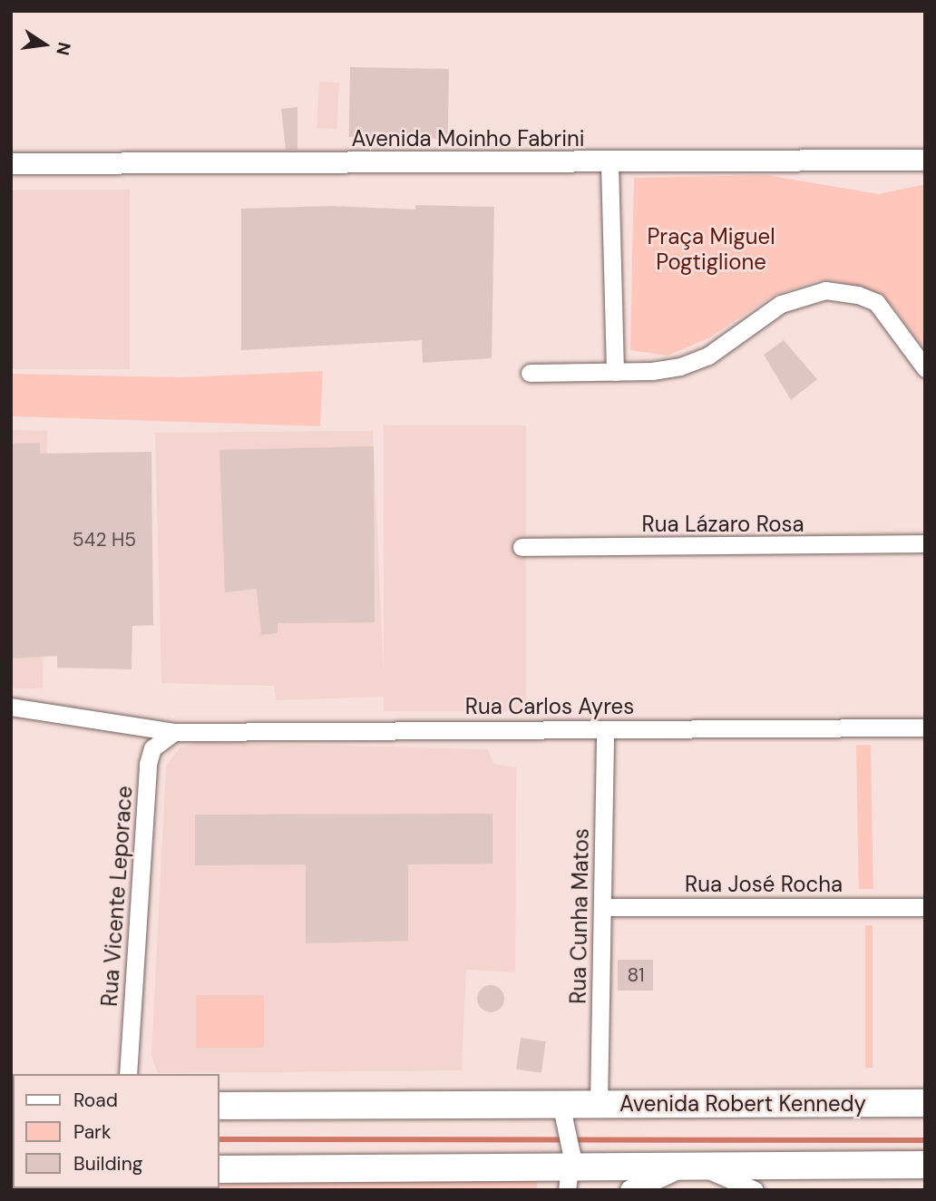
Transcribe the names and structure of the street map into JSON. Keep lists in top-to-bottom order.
{
  "streets": {
    "main road": ["Avenida Robert Kennedy"],
    "street": [
      "Avenida Moinho Fabrini",
      "Rua Lázaro Rosa",
      "Rua Carlos Ayres",
      "Rua José Rocha",
      "Rua Vicente Leporace",
      "Rua Cunha Matos"
    ]
  },
  "crossings": [
    ["Rua Carlos Ayres", "Rua Vicente Leporace"],
    ["Rua Carlos Ayres", "Rua Cunha Matos"],
    ["Rua José Rocha", "Rua Cunha Matos"],
    ["Rua Cunha Matos", "Avenida Robert Kennedy"]
  ],
  "parks": ["Praça Miguel Pogtiglione"],
  "house_numbers": ["542 H5", "81"],
  "legend": ["Road", "Park", "Building"],
  "north": "right"
}
